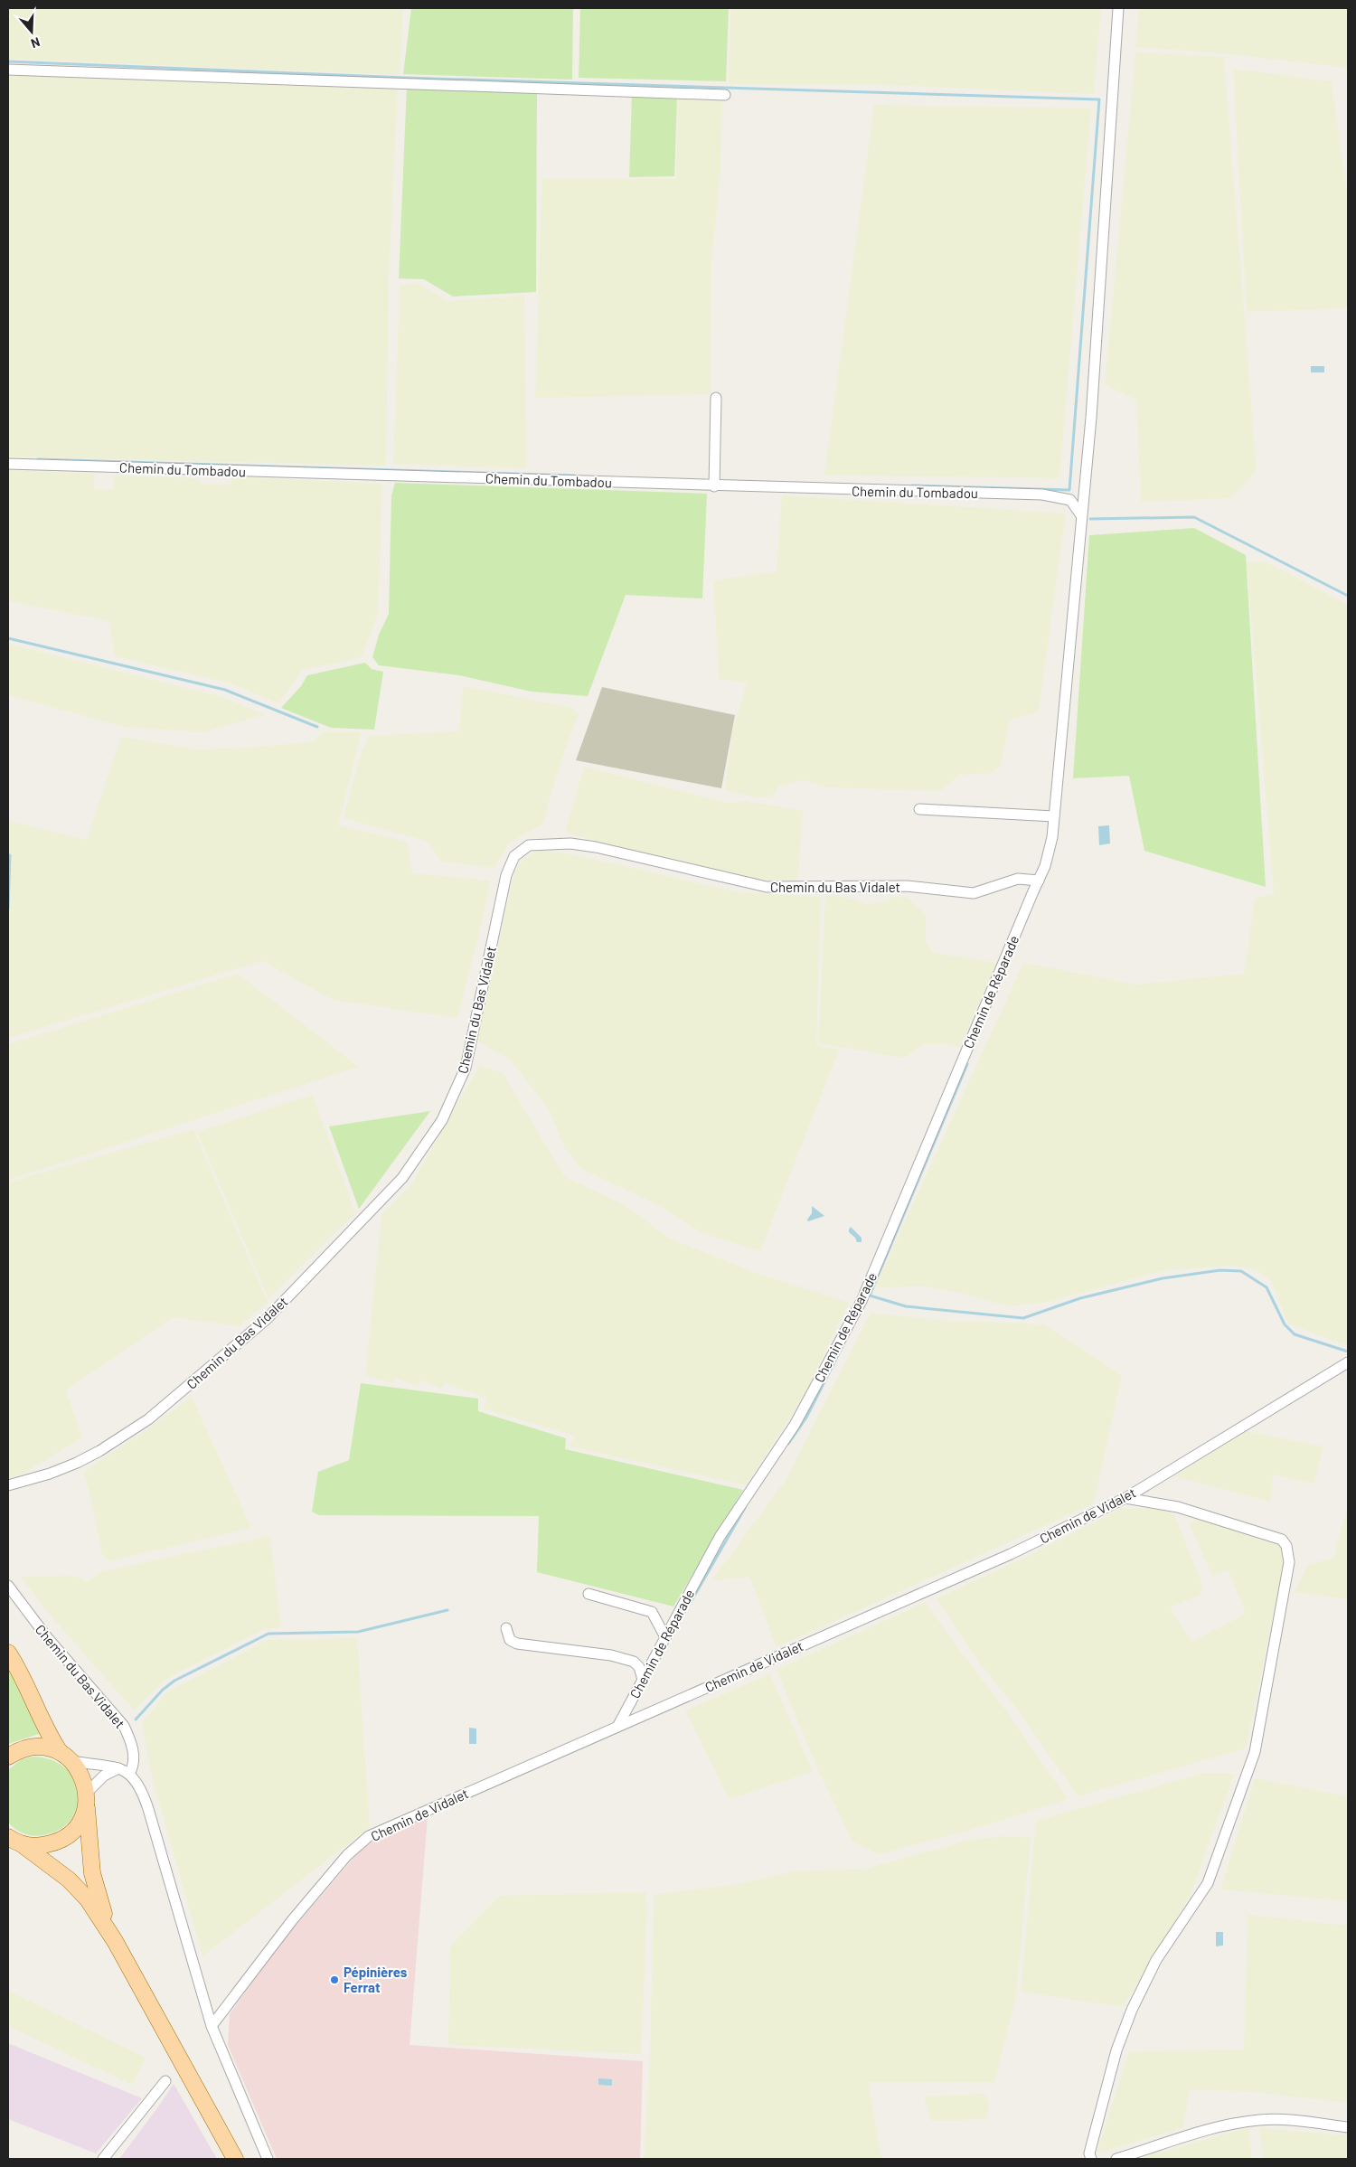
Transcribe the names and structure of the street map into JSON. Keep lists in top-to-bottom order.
{
  "streets": {
    "street": [
      "Chemin du Tombadou",
      "Chemin du Bas Vidalet",
      "Chemin de Réparade",
      "Chemin de Vidalet"
    ]
  },
  "crossings": [
    ["Chemin du Tombadou", "Chemin de Réparade"],
    ["Chemin du Bas Vidalet", "Chemin de Réparade"],
    ["Chemin de Réparade", "Chemin de Vidalet"]
  ],
  "places": ["Pépinières Ferrat"],
  "north": "bottom"
}
